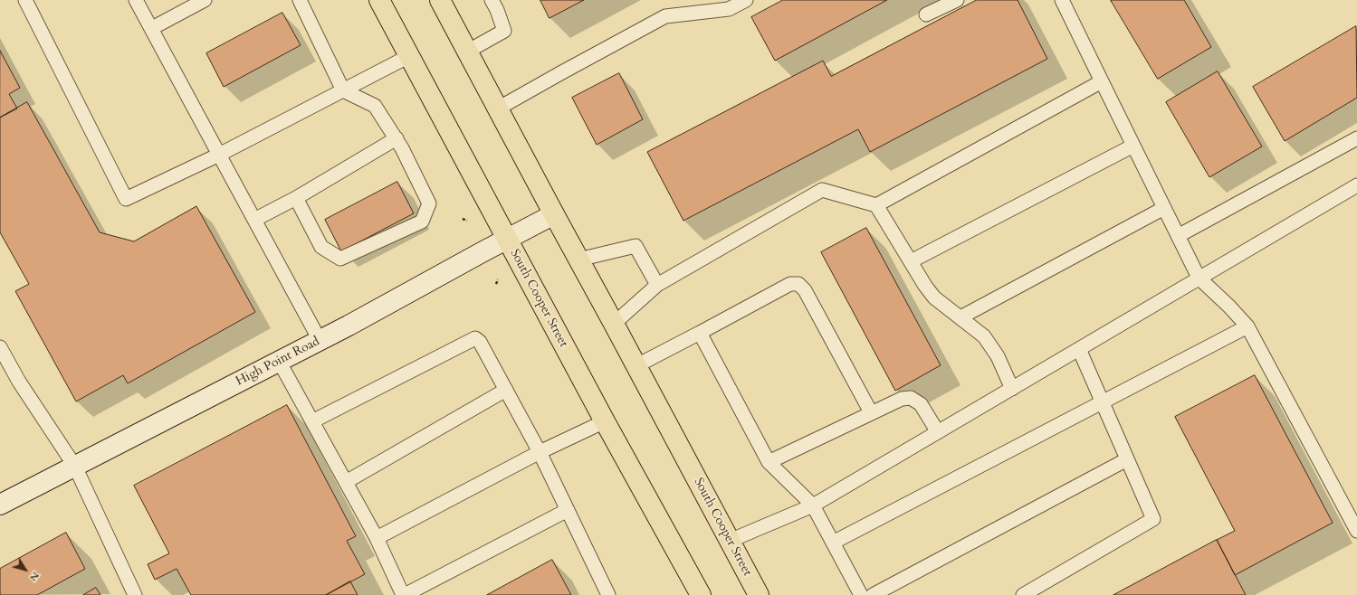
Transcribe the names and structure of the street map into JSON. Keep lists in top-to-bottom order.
{
  "streets": {
    "main road": ["South Cooper Street"],
    "street": ["High Point Road"]
  },
  "crossings": [
    ["South Cooper Street", "High Point Road"]
  ],
  "north": "bottom right"
}
